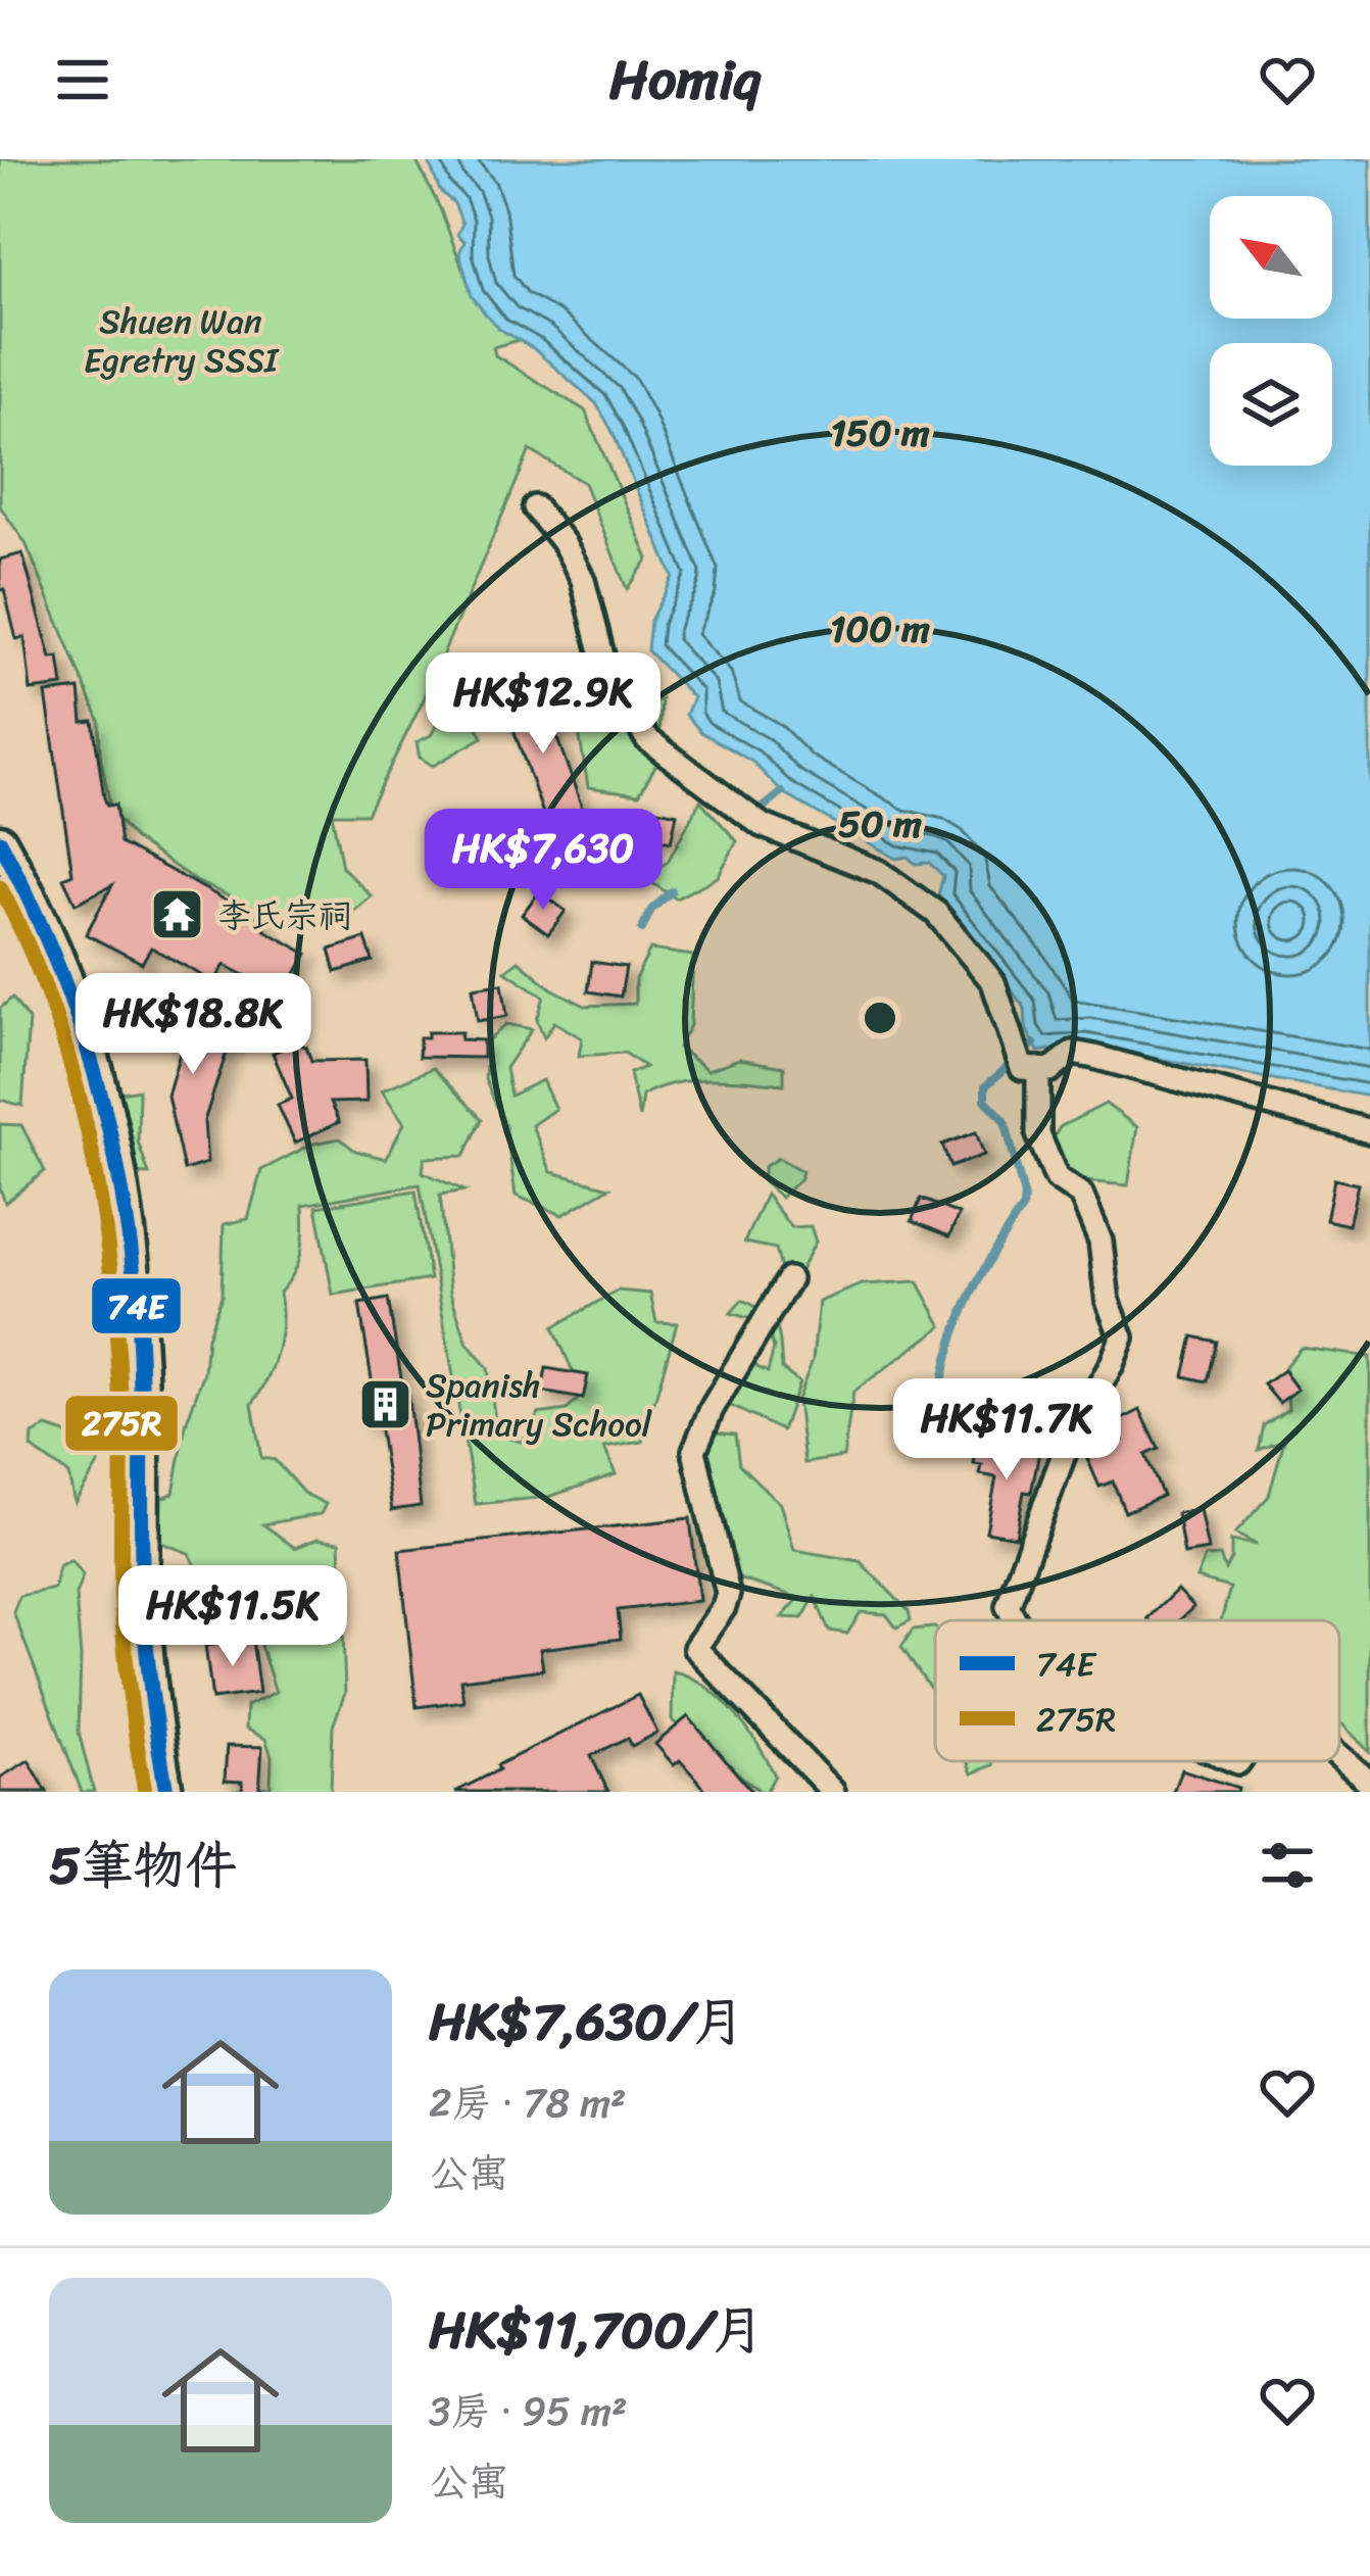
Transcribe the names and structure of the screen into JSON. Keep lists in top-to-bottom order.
{
  "parks": ["Shuen Wan Egretry SSSI"],
  "places": {
    "temple": ["李氏宗祠"],
    "building": ["Spanish Primary School"]
  },
  "lines": ["transit line 74E", "transit line 275R"],
  "legend": ["74E", "275R"],
  "north": "top left",
  "page": {
    "header": "Homiq",
    "price": [
      "HK$12.9K",
      "HK$7,630",
      "HK$18.8K",
      "HK$11.7K",
      "HK$11.5K"
    ],
    "heading": "5筆物件",
    "list": [
      {
        "name": "HK$7,630/月",
        "note": "2房 · 78 m² · 公寓"
      },
      {
        "name": "HK$11,700/月",
        "note": "3房 · 95 m² · 公寓"
      }
    ]
  },
  "rings": ["150 m", "100 m", "50 m"]
}
